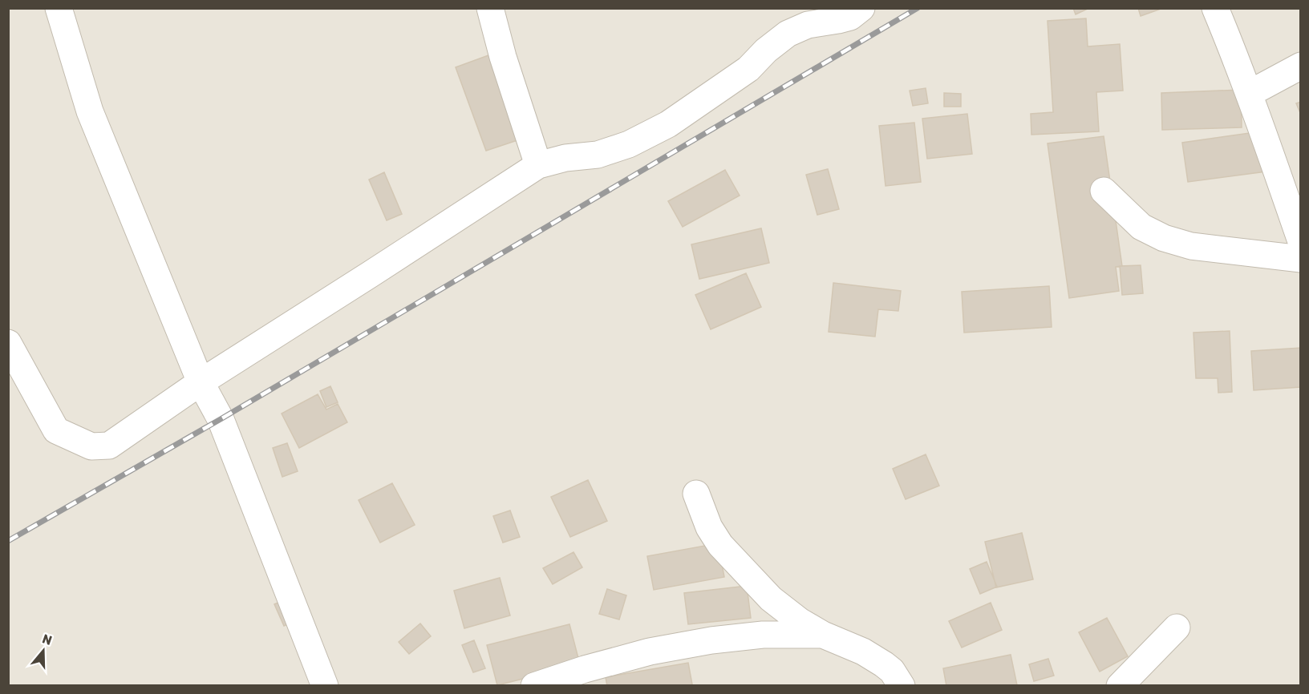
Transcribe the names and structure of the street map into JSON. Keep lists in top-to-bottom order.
{
  "north": "top"
}
